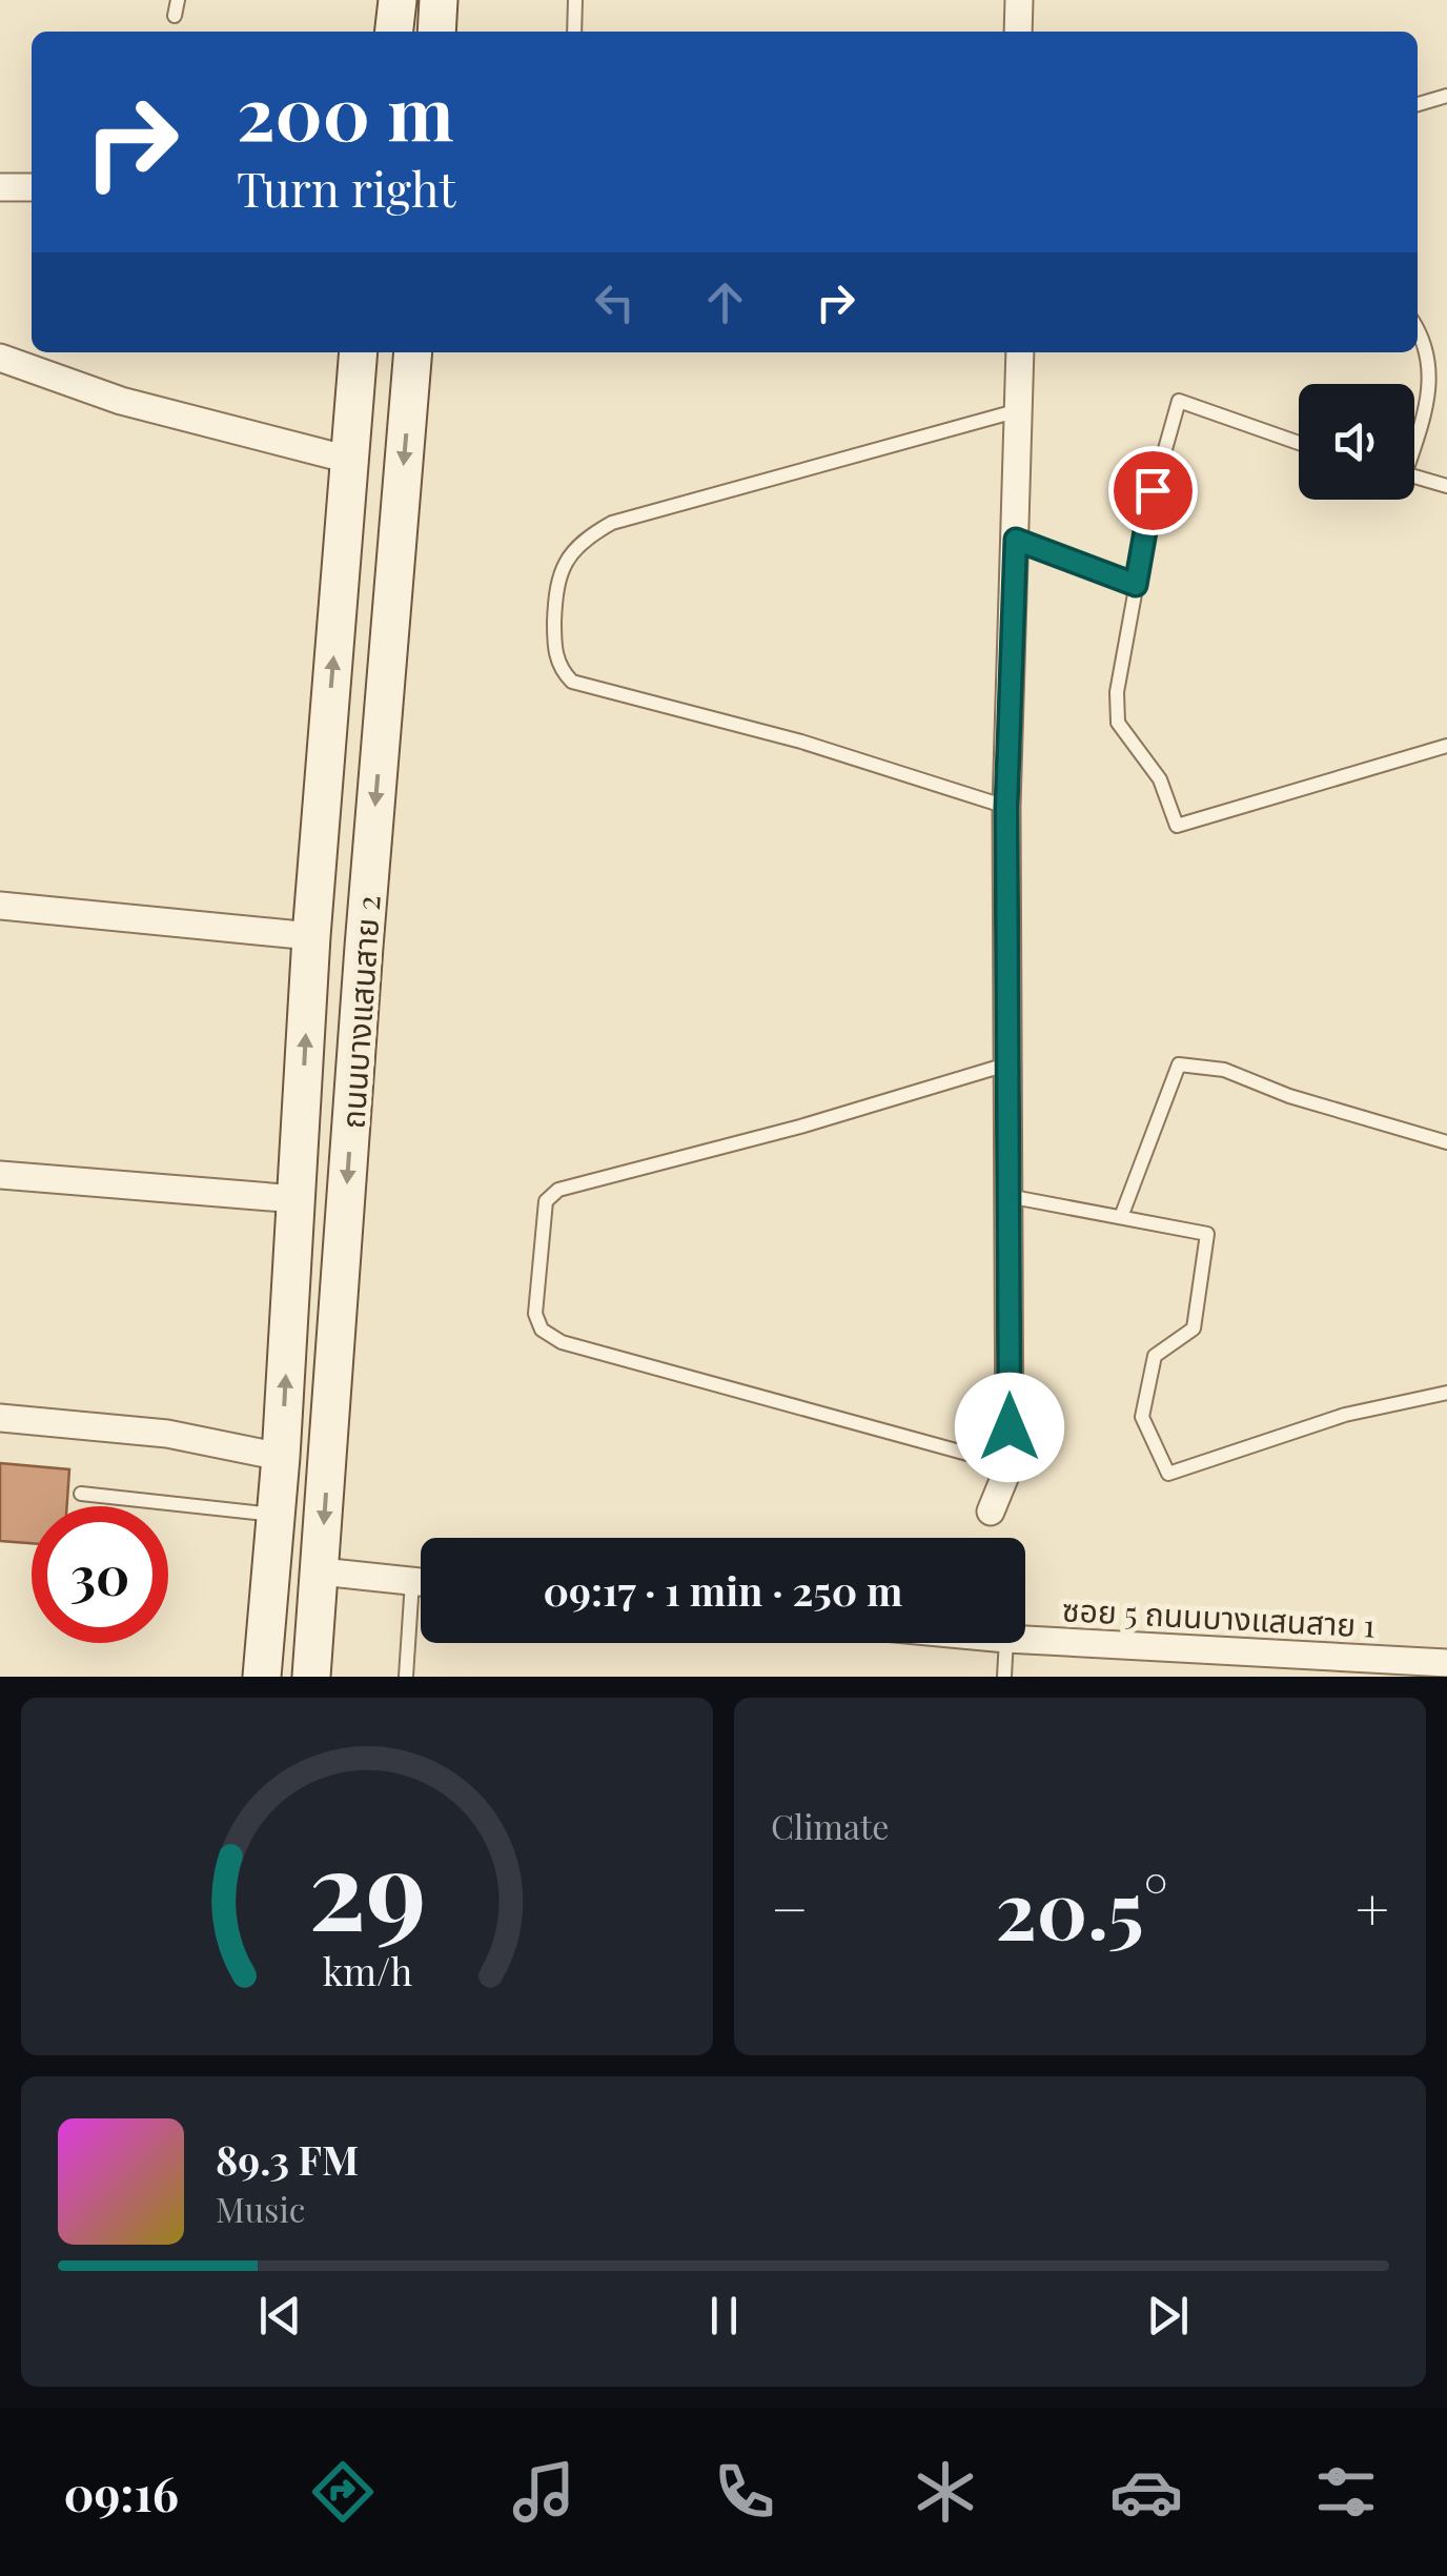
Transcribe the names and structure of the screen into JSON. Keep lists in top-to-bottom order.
{
  "streets": {
    "main road": ["ถนนบางแสนสาย 2"],
    "street": ["ซอย 5 ถนนบางแสนสาย 1"]
  },
  "page": {
    "turn": ["200 m", "Turn right"],
    "limit": "30",
    "trip": "09:17 · 1 min · 250 m",
    "tile": "Climate",
    "heat": ["−", "20.5°", "+"],
    "song": ["89.3 FM", "Music"],
    "tabs": "09:16",
    "gauge": ["29", "km/h"]
  }
}
